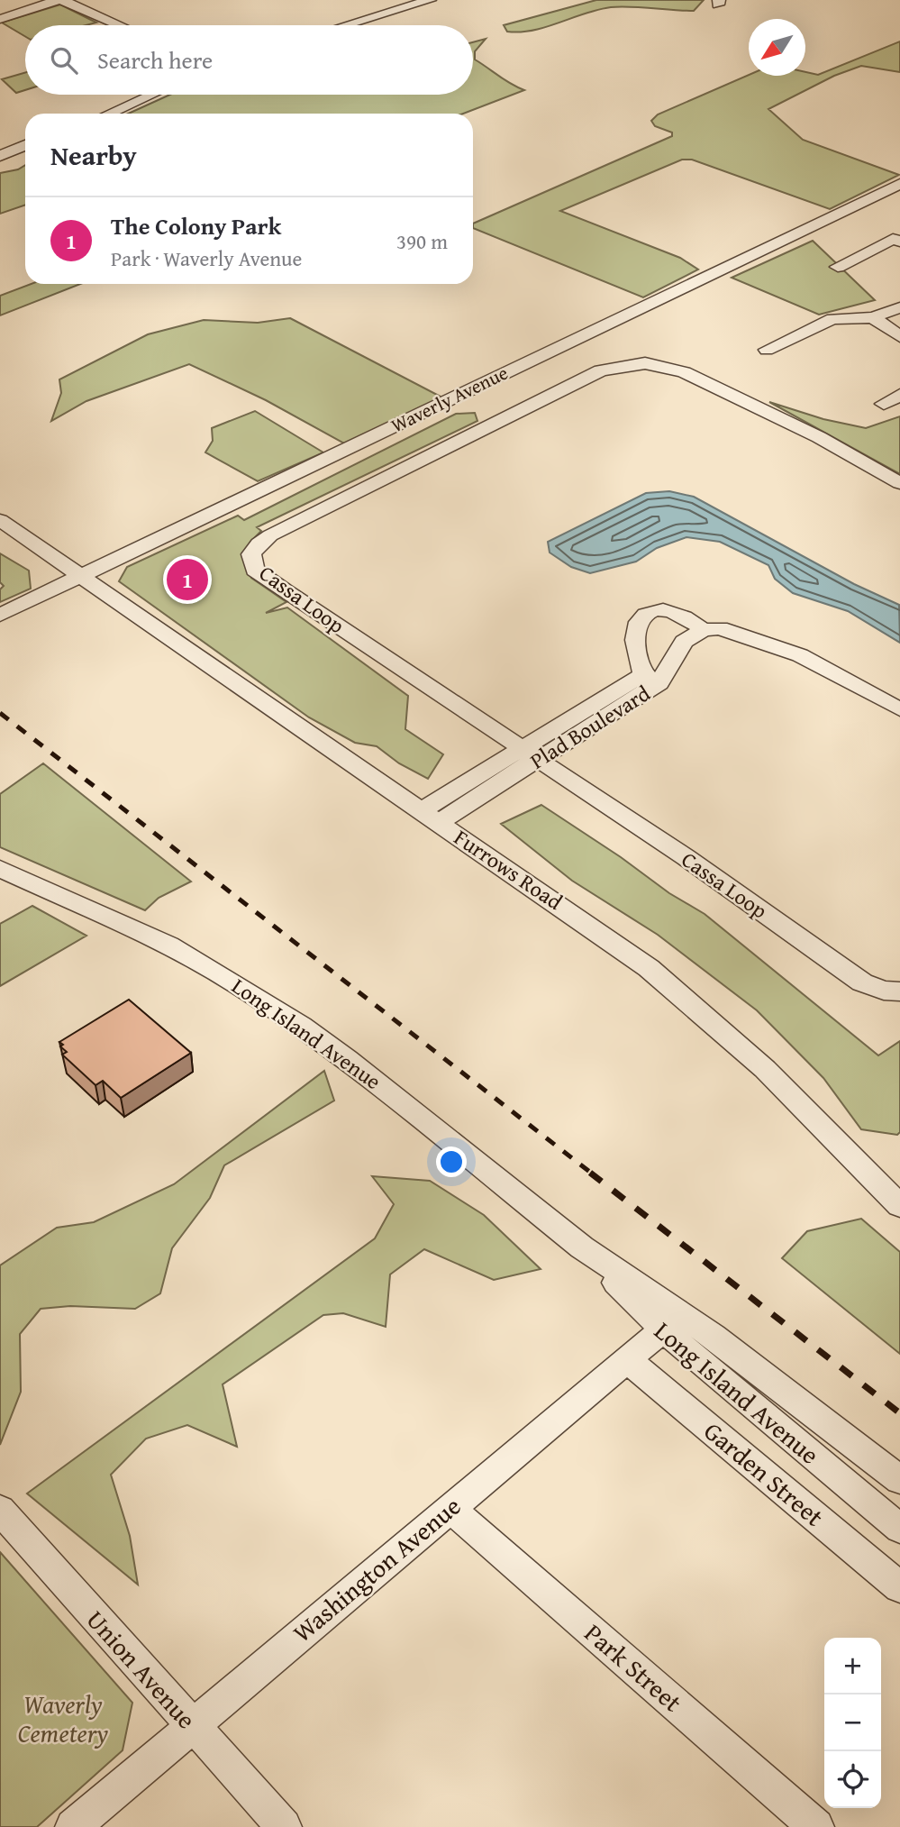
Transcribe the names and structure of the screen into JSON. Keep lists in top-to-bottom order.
{
  "streets": {
    "street": [
      "Waverly Avenue",
      "Cassa Loop",
      "Plad Boulevard",
      "Furrows Road",
      "Long Island Avenue",
      "Garden Street",
      "Washington Avenue",
      "Park Street",
      "Union Avenue"
    ]
  },
  "crossings": [
    ["Waverly Avenue", "Furrows Road"],
    ["Cassa Loop", "Plad Boulevard"],
    ["Plad Boulevard", "Furrows Road"],
    ["Long Island Avenue", "Washington Avenue"],
    ["Garden Street", "Washington Avenue"],
    ["Washington Avenue", "Park Street"],
    ["Washington Avenue", "Union Avenue"]
  ],
  "parks": ["Waverly Cemetery"],
  "north": "bottom left",
  "page": {
    "search": "Search here",
    "heading": "Nearby",
    "list": [
      {
        "mark": "1",
        "name": "The Colony Park",
        "note": "Park · Waverly Avenue",
        "value": "390 m"
      }
    ],
    "pins": "1",
    "map_buttons": ["+", "−"]
  }
}
